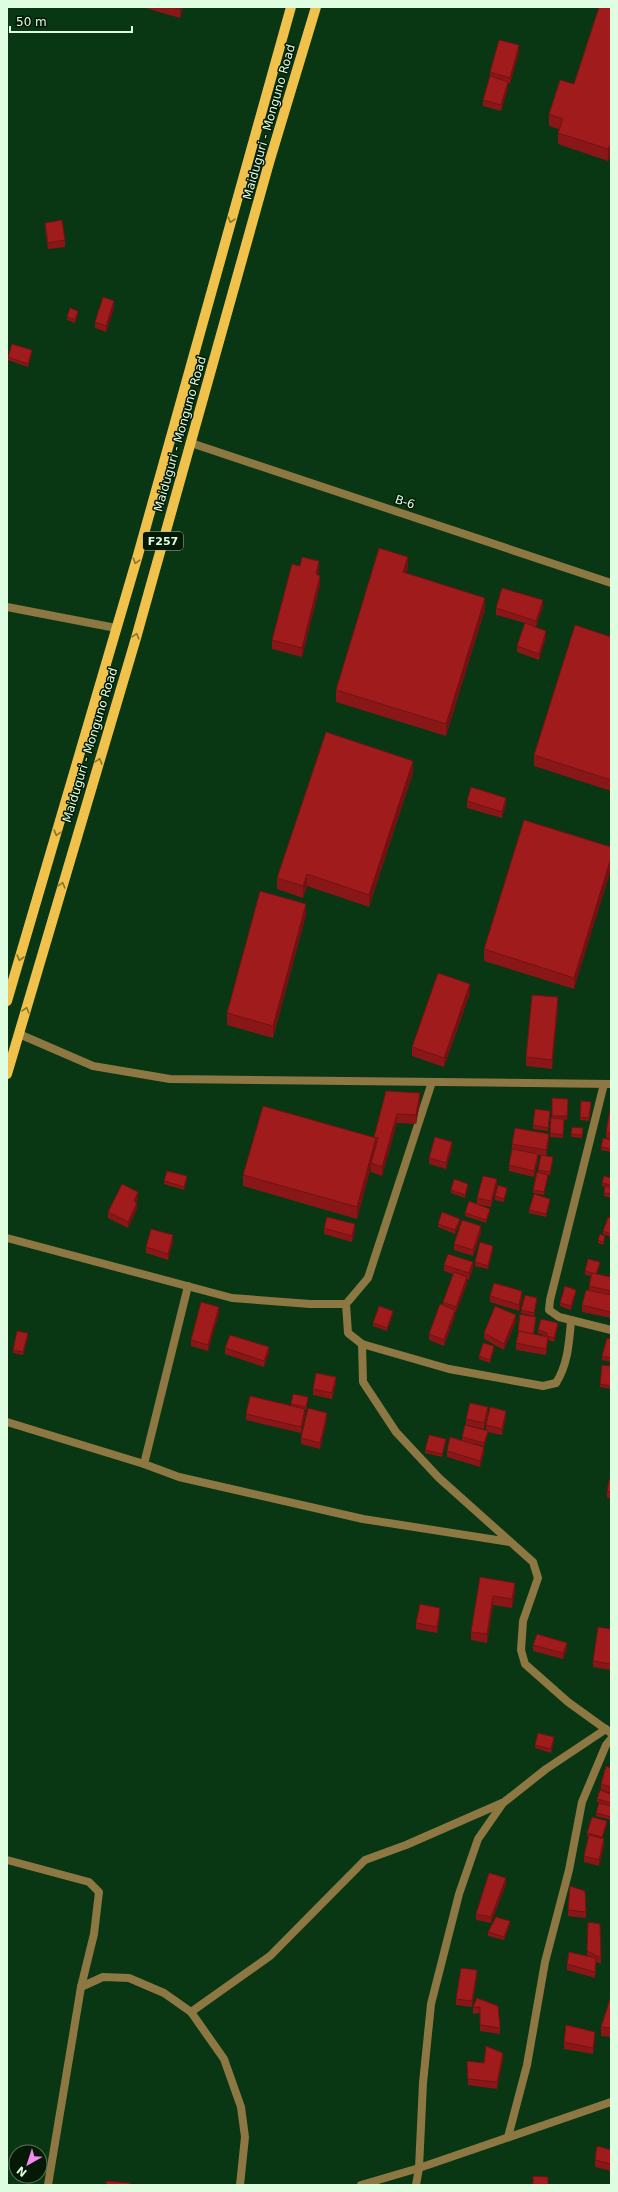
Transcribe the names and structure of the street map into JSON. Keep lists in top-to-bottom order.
{
  "streets": {
    "main road": ["Maiduguri - Monguno Road", "F257"],
    "street": ["B-6"]
  },
  "crossings": [
    ["Maiduguri - Monguno Road", "B-6"]
  ],
  "scale_bar": "50 m",
  "north": "bottom left"
}
